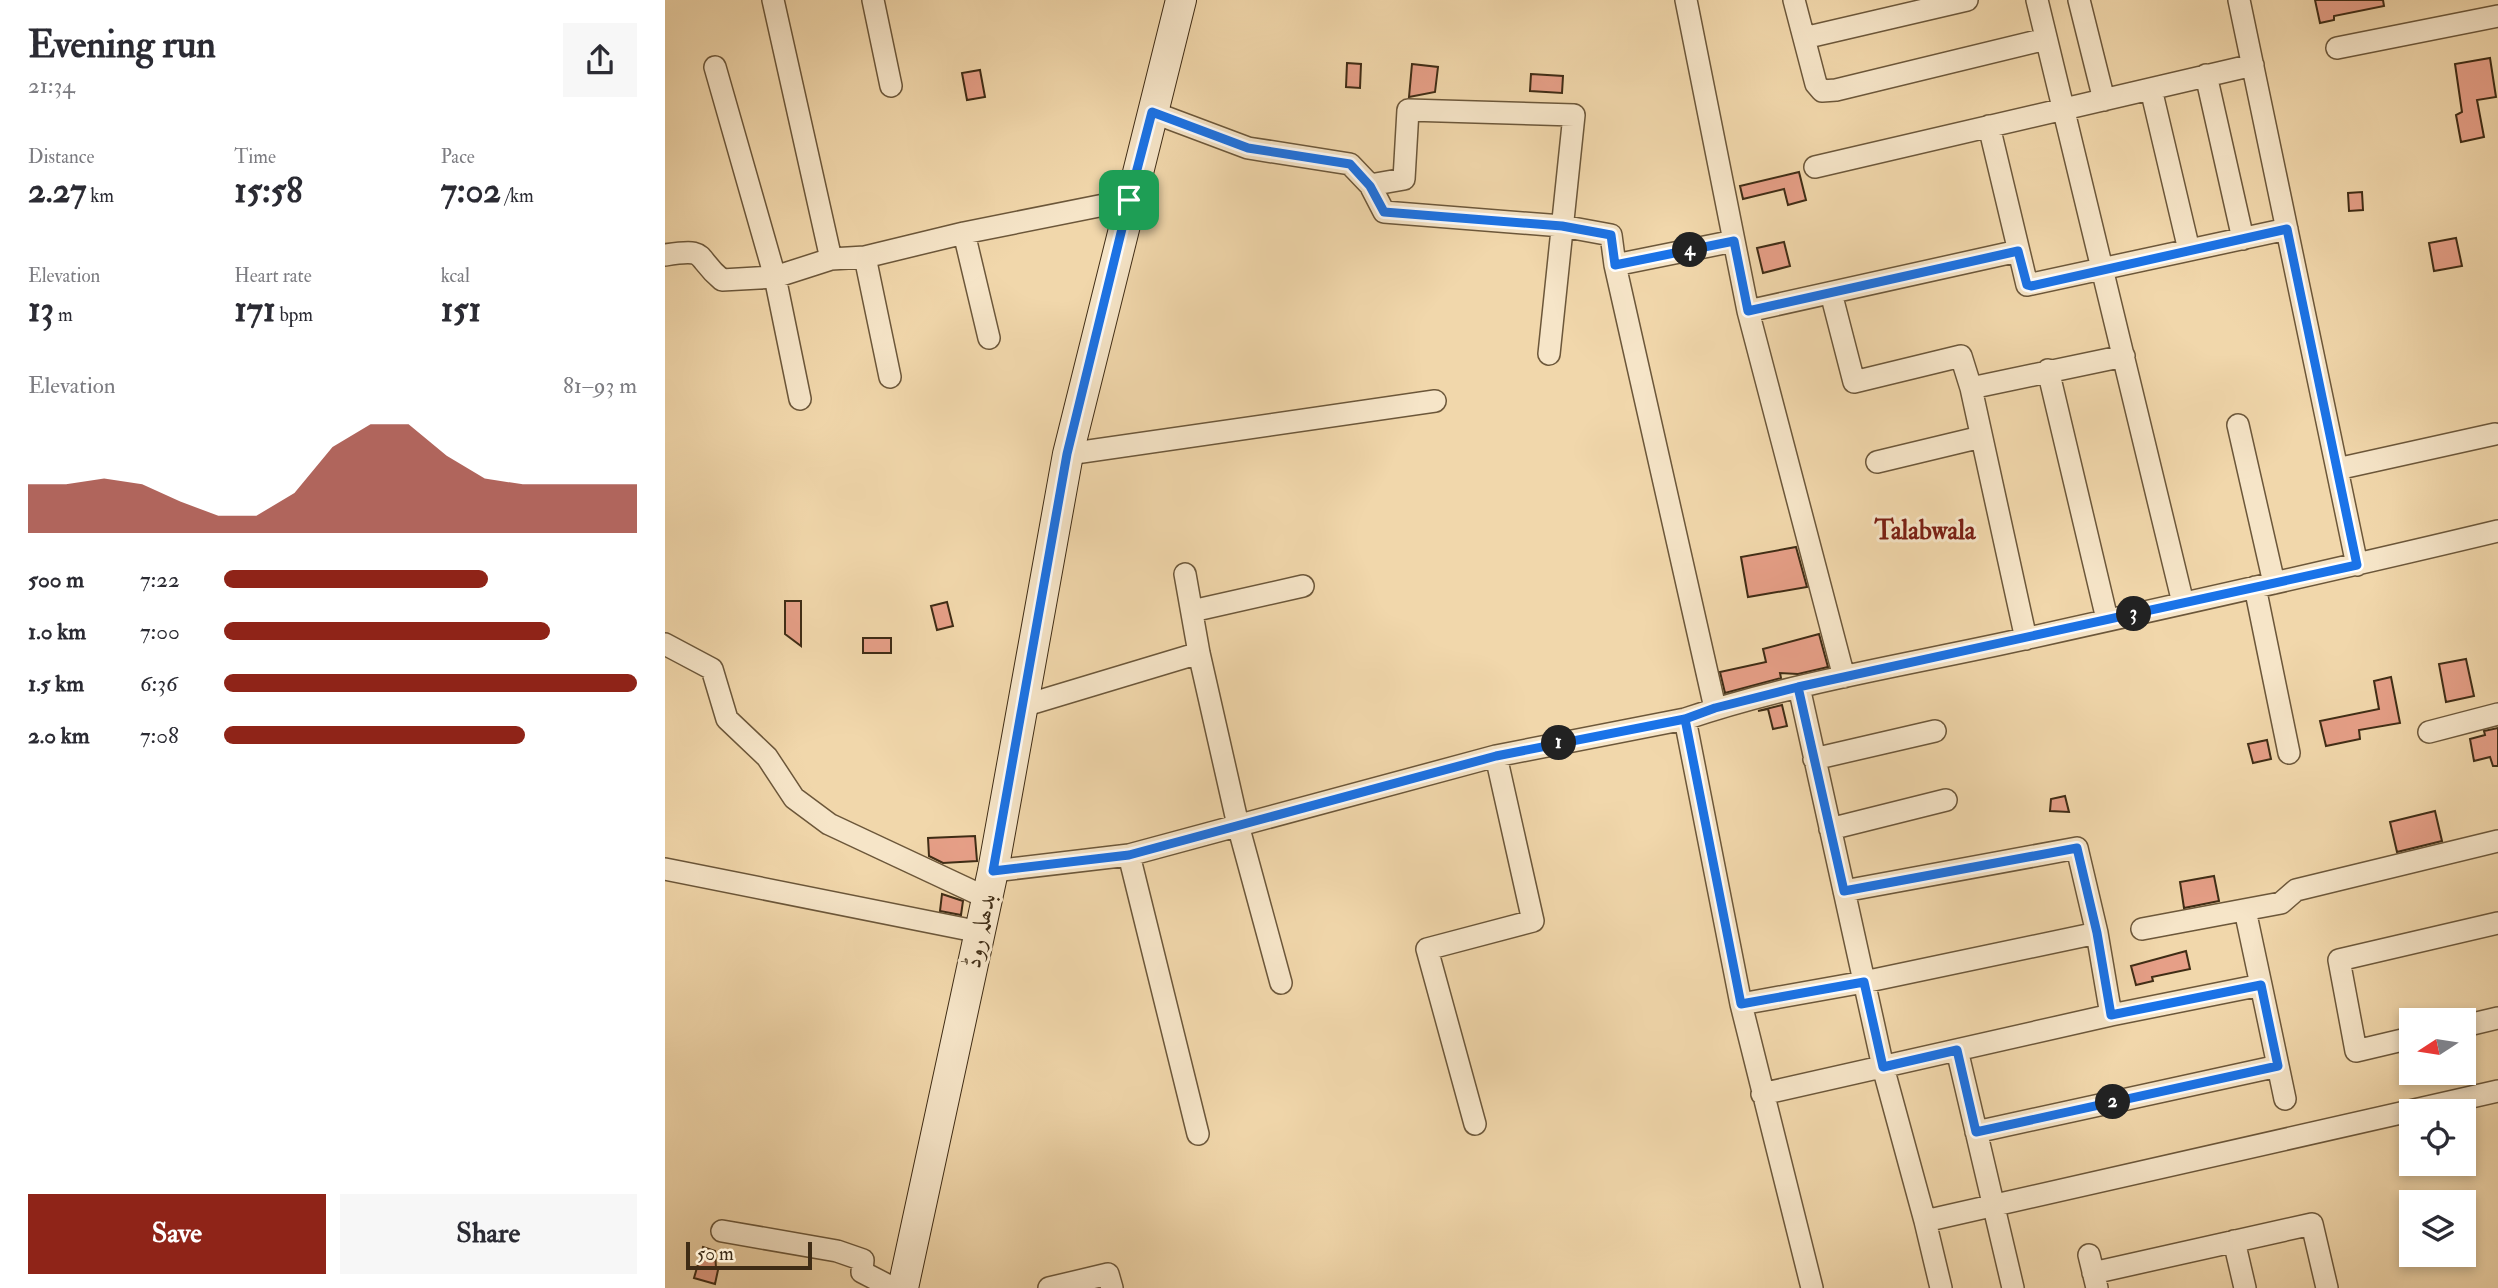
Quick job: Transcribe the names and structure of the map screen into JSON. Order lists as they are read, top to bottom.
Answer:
{
  "streets": {
    "main road": ["بدھلہ روڈ"]
  },
  "districts": ["Talabwala"],
  "scale_bar": "50 m",
  "north": "left",
  "page": {
    "heading": ["Evening run", "21:34"],
    "stats": [
      ["Distance", "2.27 km"],
      ["Time", "15:58"],
      ["Pace", "7:02 /km"],
      ["Elevation", "13 m"],
      ["Heart rate", "171 bpm"],
      ["kcal", "151"]
    ],
    "pins": [
      "4",
      "3",
      "1",
      "2"
    ],
    "chart": ["Elevation", "81–93 m"],
    "list": [
      {
        "name": "500 m",
        "note": "7:22"
      },
      {
        "name": "1.0 km",
        "note": "7:00"
      },
      {
        "name": "1.5 km",
        "note": "6:36"
      },
      {
        "name": "2.0 km",
        "note": "7:08"
      }
    ],
    "buttons": ["Save", "Share"],
    "scale": "50 m"
  }
}
